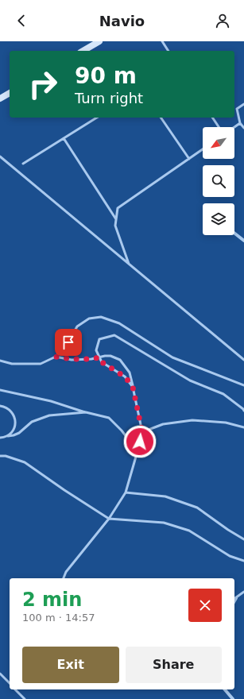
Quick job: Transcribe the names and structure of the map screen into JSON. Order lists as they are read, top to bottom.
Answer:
{
  "north": "bottom left",
  "page": {
    "header": "Navio",
    "turn": ["90 m", "Turn right"],
    "heading": ["2 min", "100 m · 14:57"],
    "buttons": ["Exit", "Share"]
  }
}
